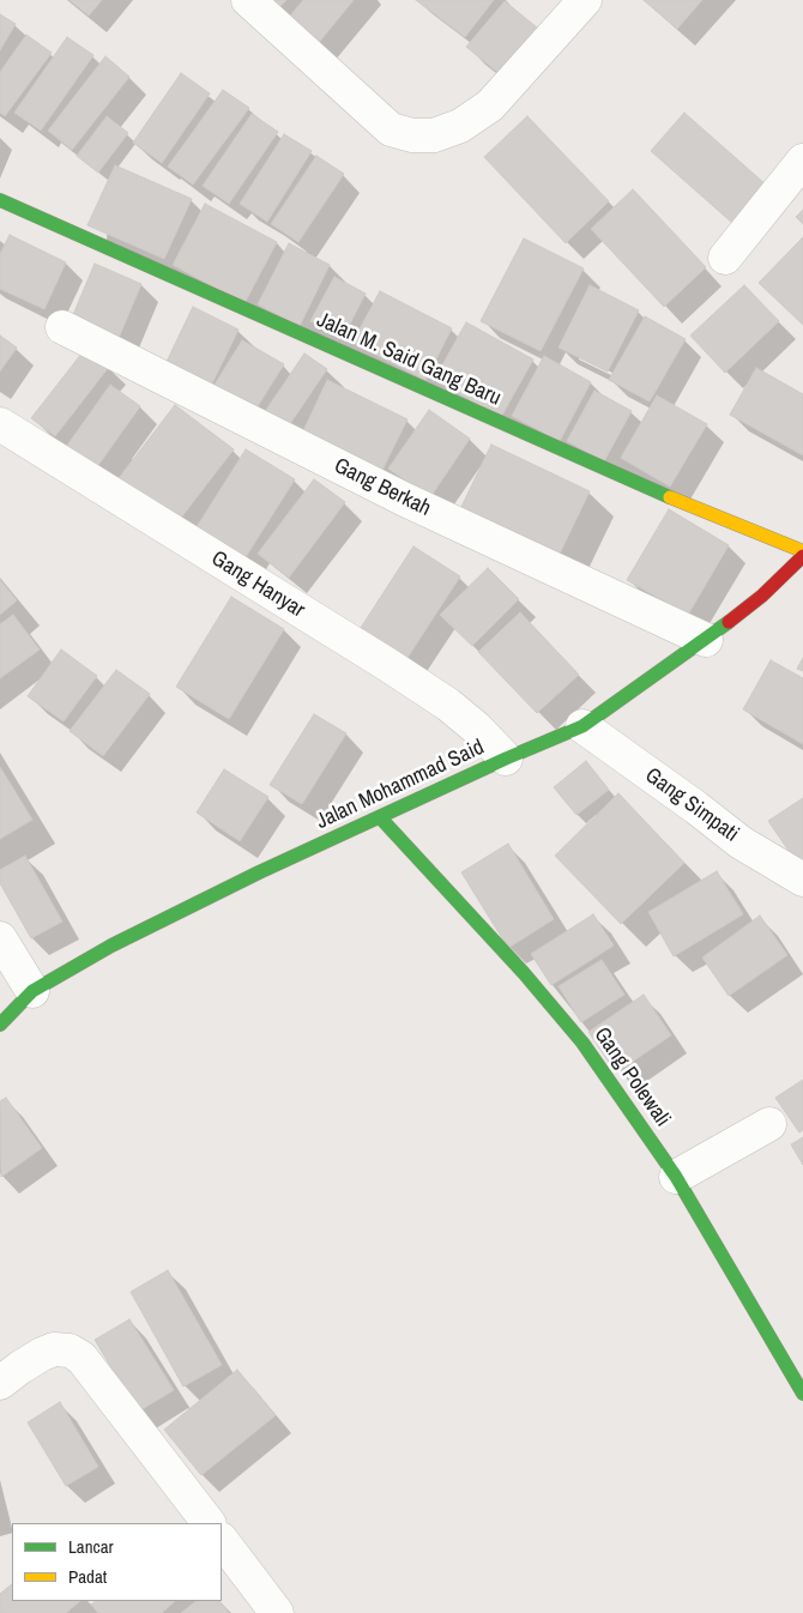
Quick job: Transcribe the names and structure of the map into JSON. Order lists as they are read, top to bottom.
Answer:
{
  "streets": {
    "street": [
      "Jalan M. Said Gang Baru",
      "Gang Berkah",
      "Gang Hanyar",
      "Jalan Mohammad Said",
      "Gang Simpati",
      "Gang Polewali"
    ]
  },
  "crossings": [
    ["Gang Berkah", "Jalan Mohammad Said"],
    ["Gang Hanyar", "Jalan Mohammad Said"],
    ["Jalan Mohammad Said", "Gang Simpati"],
    ["Jalan Mohammad Said", "Gang Polewali"]
  ],
  "legend": ["Lancar", "Padat"]
}
